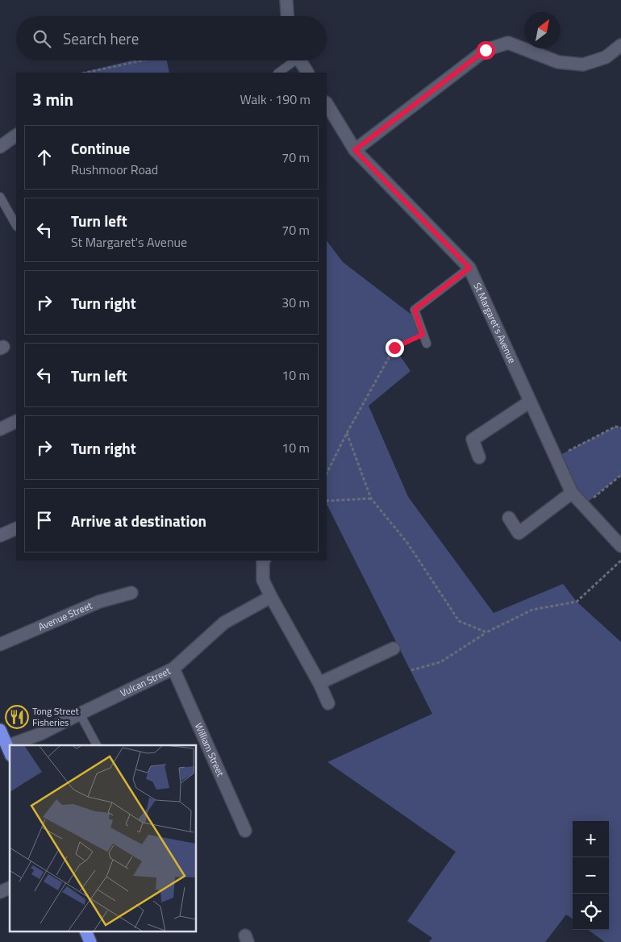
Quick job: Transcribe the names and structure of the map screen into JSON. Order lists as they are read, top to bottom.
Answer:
{
  "streets": {
    "street": [
      "St Margaret's Avenue",
      "Avenue Street",
      "Vulcan Street",
      "William Street"
    ]
  },
  "crossings": [
    ["Vulcan Street", "William Street"]
  ],
  "places": {
    "restaurant": ["Tong Street Fisheries"]
  },
  "north": "top right",
  "page": {
    "search": "Search here",
    "heading": ["3 min", "Walk · 190 m"],
    "list": [
      ["Continue", "Rushmoor Road", "70 m"],
      ["Turn left", "St Margaret's Avenue", "70 m"],
      ["Turn right", "30 m"],
      ["Turn left", "10 m"],
      ["Turn right", "10 m"],
      "Arrive at destination"
    ],
    "map_buttons": ["+", "−"]
  }
}
